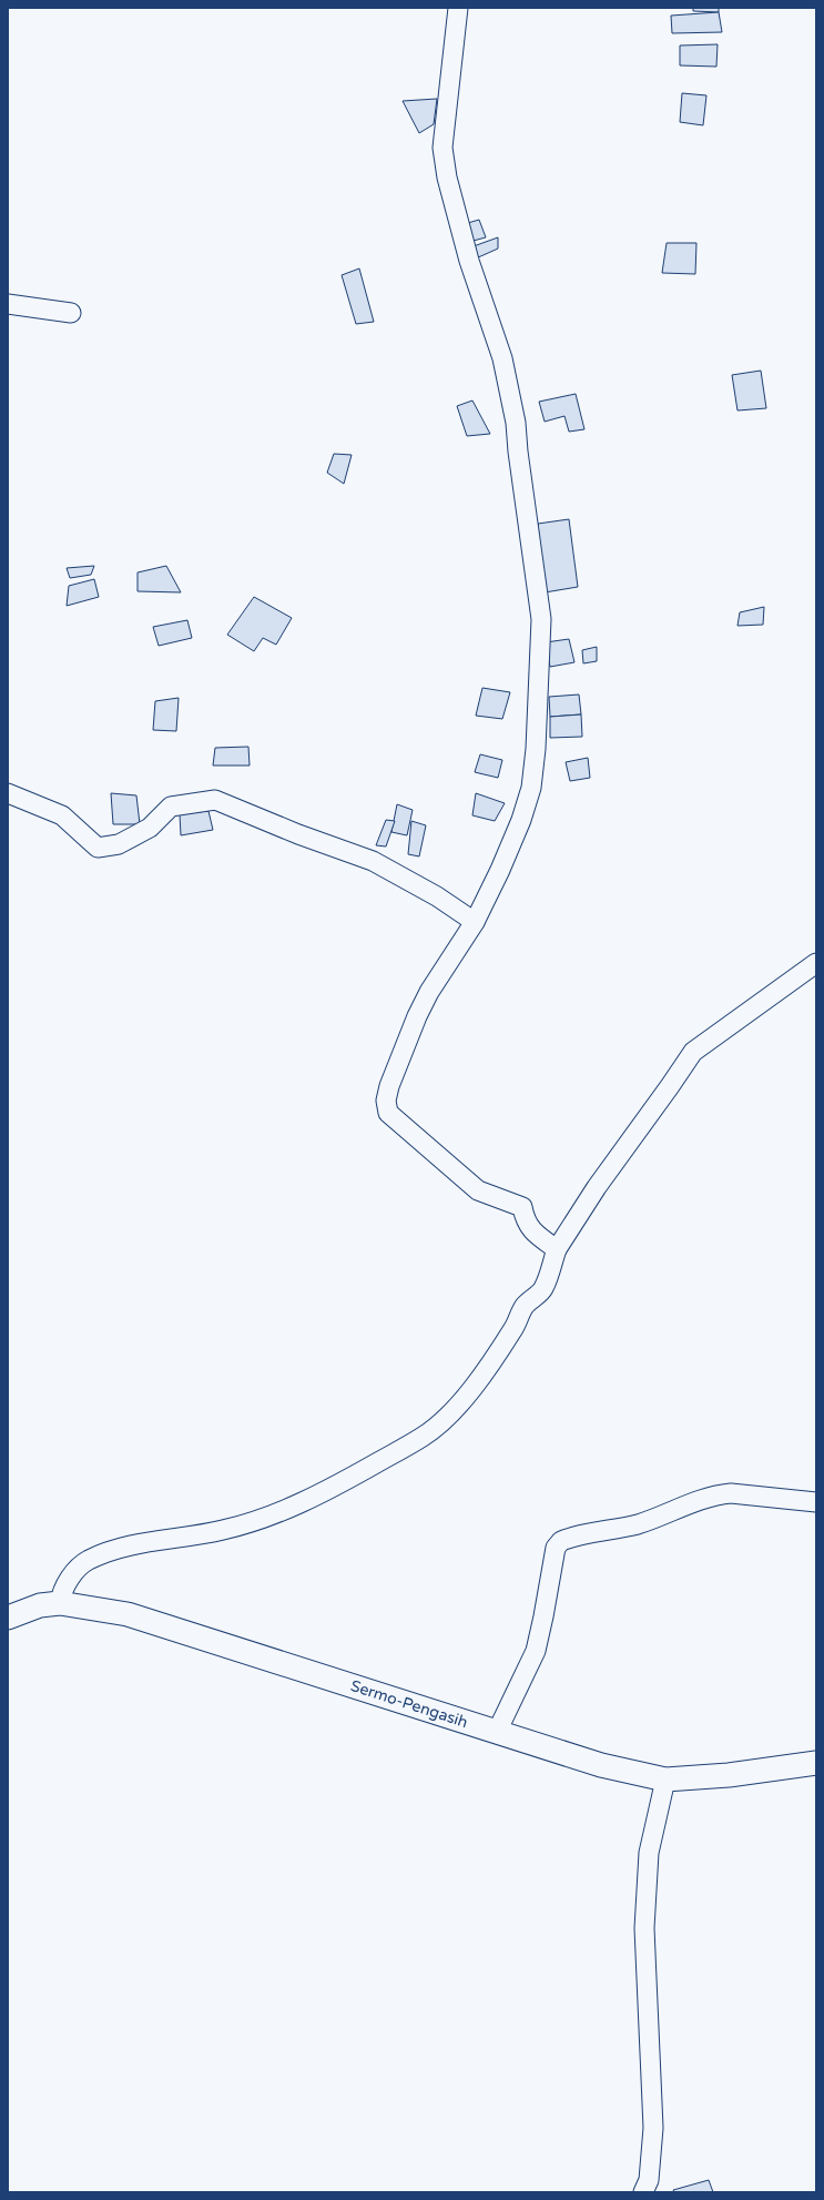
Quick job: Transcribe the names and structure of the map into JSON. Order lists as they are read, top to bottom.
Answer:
{
  "streets": {
    "main road": ["Sermo-Pengasih"]
  }
}
